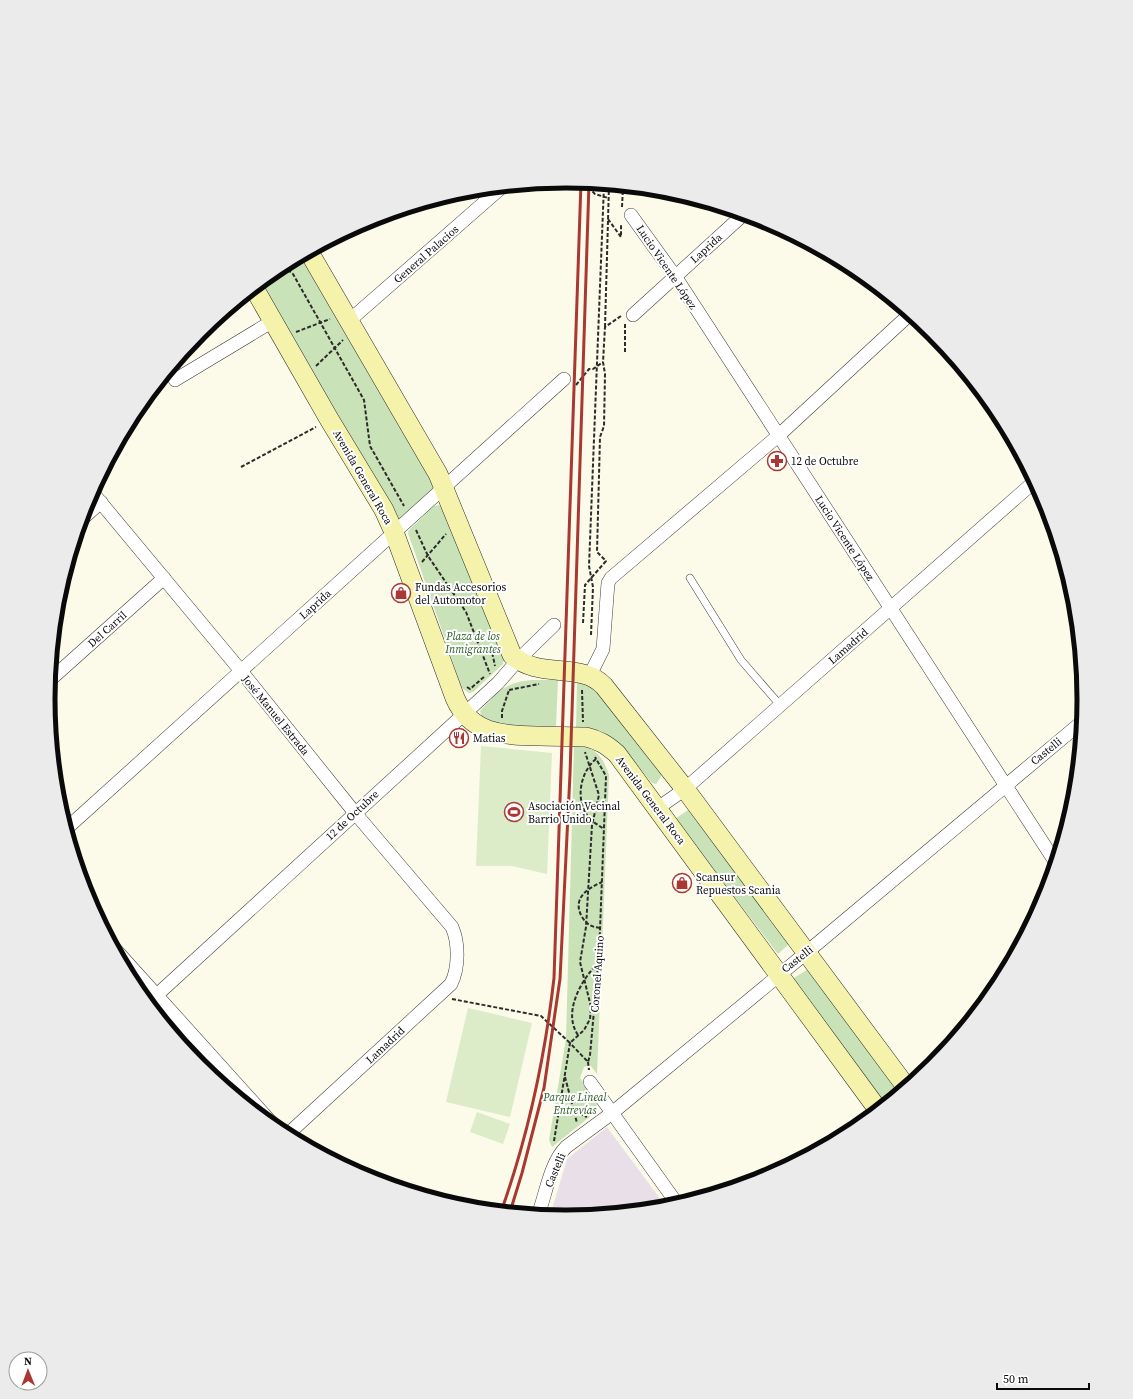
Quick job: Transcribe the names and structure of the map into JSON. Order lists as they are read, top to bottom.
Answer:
{
  "streets": {
    "main road": ["Avenida General Roca"],
    "street": [
      "Laprida",
      "General Palacios",
      "Lucio Vicente López",
      "Del Carril",
      "Lamadrid",
      "José Manuel Estrada",
      "Castelli",
      "12 de Octubre"
    ],
    "path": ["Coronel Aquino"]
  },
  "crossings": [
    ["Laprida", "Lucio Vicente López"],
    ["Laprida", "Avenida General Roca"],
    ["Laprida", "José Manuel Estrada"],
    ["Lucio Vicente López", "Lamadrid"],
    ["Lucio Vicente López", "Castelli"],
    ["Avenida General Roca", "Lamadrid"],
    ["Avenida General Roca", "Castelli"],
    ["Avenida General Roca", "12 de Octubre"],
    ["Del Carril", "José Manuel Estrada"],
    ["Lamadrid", "José Manuel Estrada"],
    ["José Manuel Estrada", "12 de Octubre"]
  ],
  "parks": ["Plaza de los Inmigrantes", "Parque Lineal Entrevías"],
  "places": {
    "pharmacy": ["12 de Octubre"],
    "shop": ["Fundas Accesorios del Automotor", "Scansur Repuestos Scania"],
    "restaurant": ["Matias"],
    "sports": ["Asociación Vecinal Barrio Unido"]
  },
  "scale_bar": "50 m",
  "north": "top"
}
